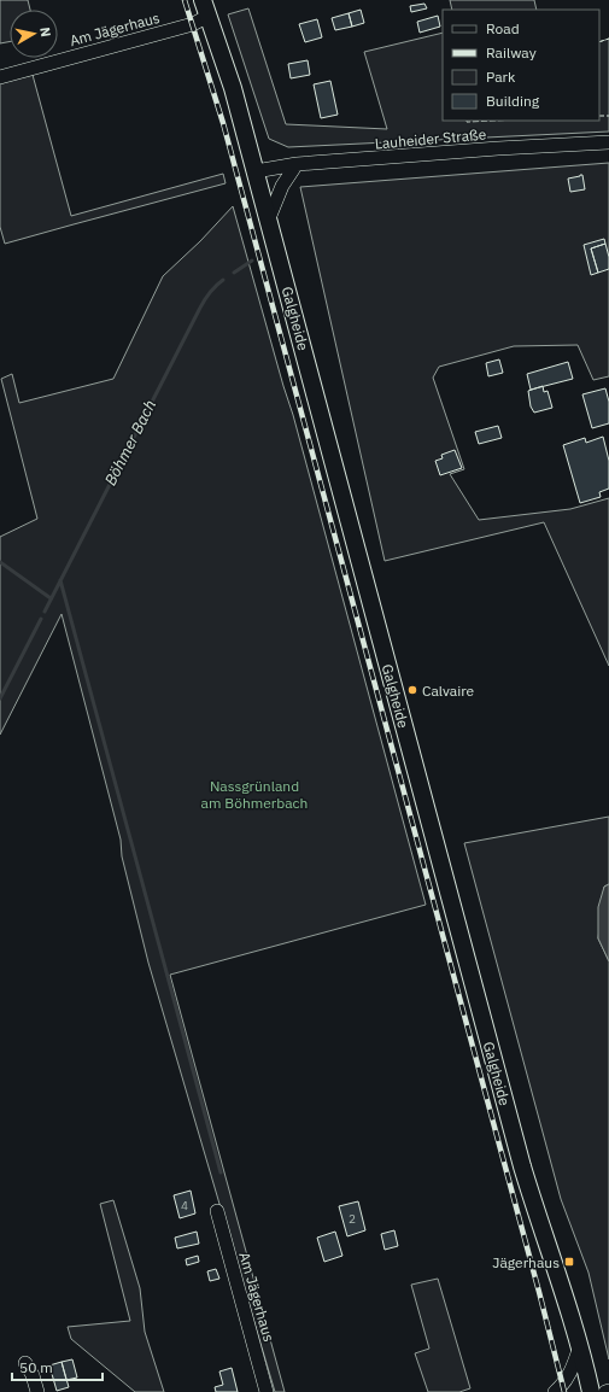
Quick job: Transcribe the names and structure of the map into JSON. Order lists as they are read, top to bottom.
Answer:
{
  "streets": {
    "main road": ["Galgheide"],
    "street": ["Am Jägerhaus", "Lauheider Straße"]
  },
  "crossings": [
    ["Am Jägerhaus", "Galgheide"],
    ["Lauheider Straße", "Galgheide"]
  ],
  "water": ["Böhmer Bach"],
  "parks": ["Nassgrünland am Böhmerbach"],
  "places": {
    "other": ["Calvaire"],
    "transit": ["Jägerhaus"]
  },
  "house_numbers": ["4", "2"],
  "legend": [
    "Road",
    "Railway",
    "Park",
    "Building"
  ],
  "scale_bar": "50 m",
  "north": "right"
}
